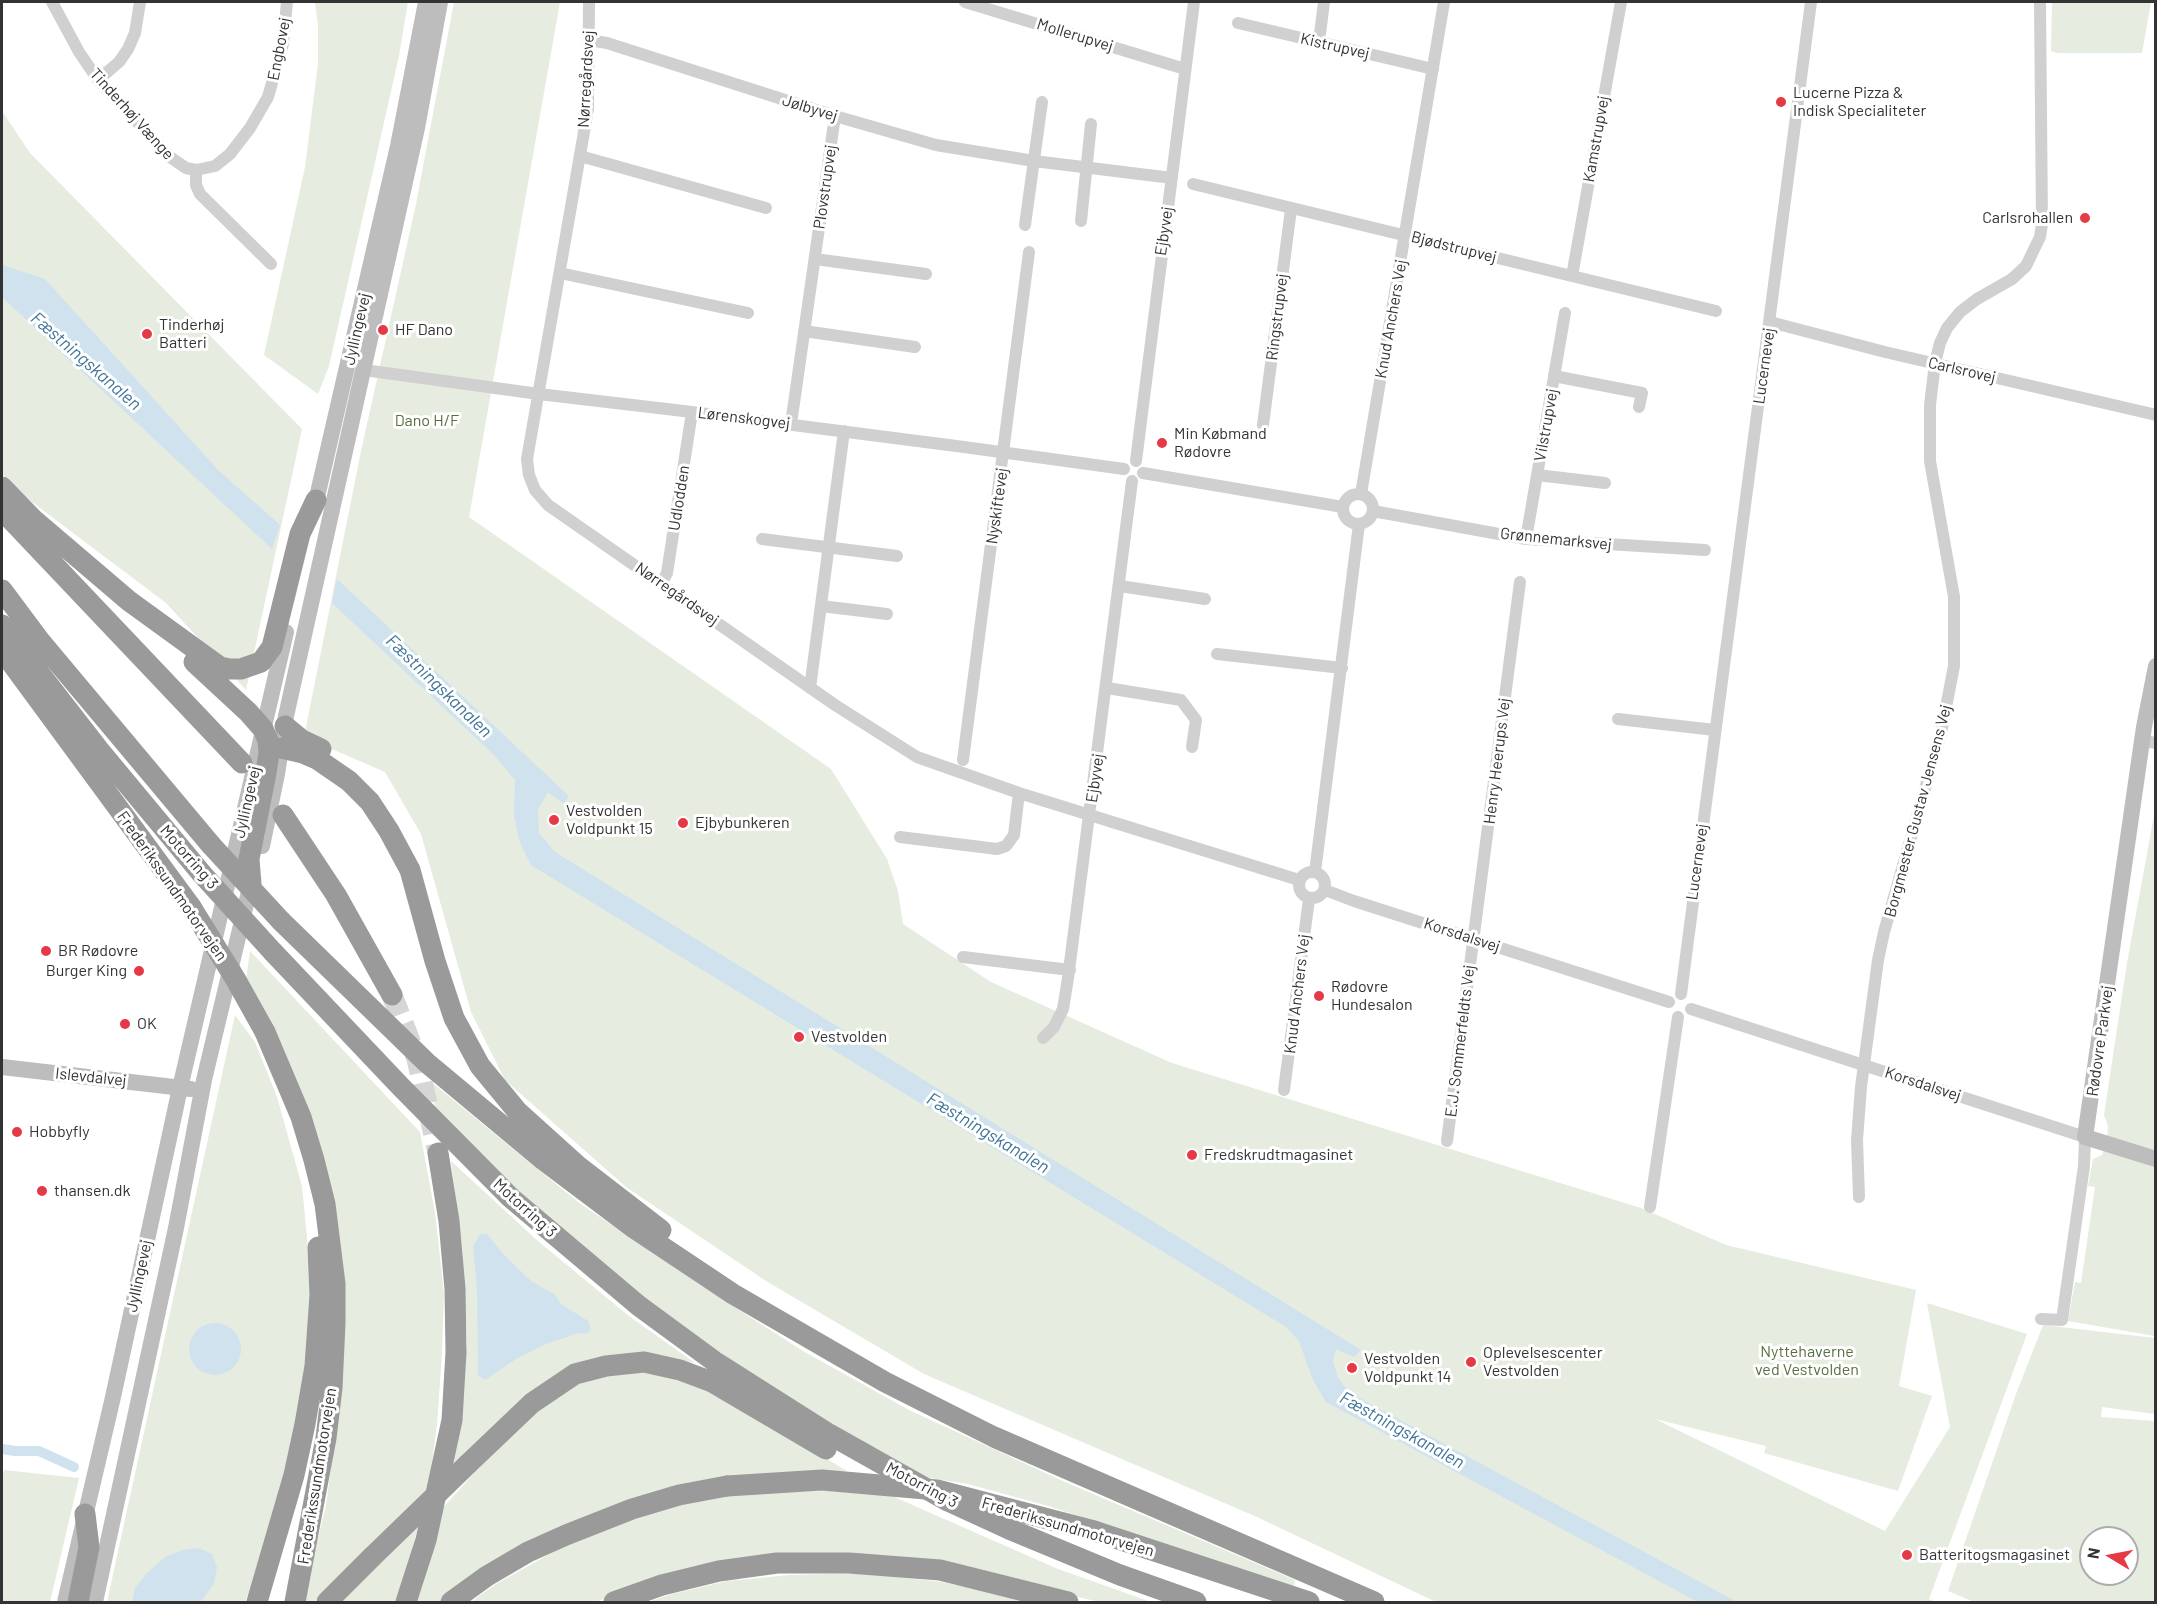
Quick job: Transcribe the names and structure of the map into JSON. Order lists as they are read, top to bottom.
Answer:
{
  "streets": {
    "highway": ["Motorring 3", "Frederikssundmotorvejen"],
    "street": [
      "Mollerupvej",
      "Kistrupvej",
      "Engbovej",
      "Nørregårdsvej",
      "Jølbyvej",
      "Tinderhøj Vænge",
      "Kamstrupvej",
      "Plovstrupvej",
      "Ejbyvej",
      "Bjødstrupvej",
      "Ringstrupvej",
      "Knud Anchers Vej",
      "Jyllingevej",
      "Lucernevej",
      "Carlsrovej",
      "Lørenskogvej",
      "Vilstrupvej",
      "Udlodden",
      "Nyskiftevej",
      "Grønnemarksvej",
      "Henry Heerups Vej",
      "Borgmester Gustav Jensens Vej",
      "Korsdalsvej",
      "E.J. Sommerfeldts Vej",
      "Rødovre Parkvej",
      "Islevdalvej"
    ]
  },
  "crossings": [
    ["Mollerupvej", "Ejbyvej"],
    ["Kistrupvej", "Knud Anchers Vej"],
    ["Engbovej", "Tinderhøj Vænge"],
    ["Nørregårdsvej", "Jølbyvej"],
    ["Nørregårdsvej", "Ejbyvej"],
    ["Nørregårdsvej", "Lørenskogvej"],
    ["Nørregårdsvej", "Udlodden"],
    ["Jølbyvej", "Plovstrupvej"],
    ["Jølbyvej", "Ejbyvej"],
    ["Kamstrupvej", "Bjødstrupvej"],
    ["Plovstrupvej", "Lørenskogvej"],
    ["Ejbyvej", "Lørenskogvej"],
    ["Bjødstrupvej", "Ringstrupvej"],
    ["Bjødstrupvej", "Knud Anchers Vej"],
    ["Knud Anchers Vej", "Grønnemarksvej"],
    ["Knud Anchers Vej", "Korsdalsvej"],
    ["Jyllingevej", "Lørenskogvej"],
    ["Jyllingevej", "Islevdalvej"],
    ["Lucernevej", "Carlsrovej"],
    ["Lucernevej", "Korsdalsvej"],
    ["Carlsrovej", "Borgmester Gustav Jensens Vej"],
    ["Lørenskogvej", "Udlodden"],
    ["Lørenskogvej", "Nyskiftevej"],
    ["Vilstrupvej", "Grønnemarksvej"],
    ["Henry Heerups Vej", "Korsdalsvej"],
    ["Henry Heerups Vej", "E.J. Sommerfeldts Vej"],
    ["Borgmester Gustav Jensens Vej", "Korsdalsvej"],
    ["Korsdalsvej", "E.J. Sommerfeldts Vej"],
    ["Korsdalsvej", "Rødovre Parkvej"]
  ],
  "water": ["Fæstningskanalen"],
  "parks": ["Dano H/F", "Nyttehaverne ved Vestvolden"],
  "places": [
    "Lucerne Pizza & Indisk Specialiteter",
    "Carlsrohallen",
    "HF Dano",
    "Tinderhøj Batteri",
    "Min Købmand Rødovre",
    "Vestvolden Voldpunkt 15",
    "Ejbybunkeren",
    "BR Rødovre",
    "Burger King",
    "Rødovre Hundesalon",
    "OK",
    "Vestvolden",
    "Hobbyfly",
    "Fredskrudtmagasinet",
    "thansen.dk",
    "Oplevelsescenter Vestvolden",
    "Vestvolden Voldpunkt 14",
    "Batteritogsmagasinet"
  ],
  "north": "left"
}
